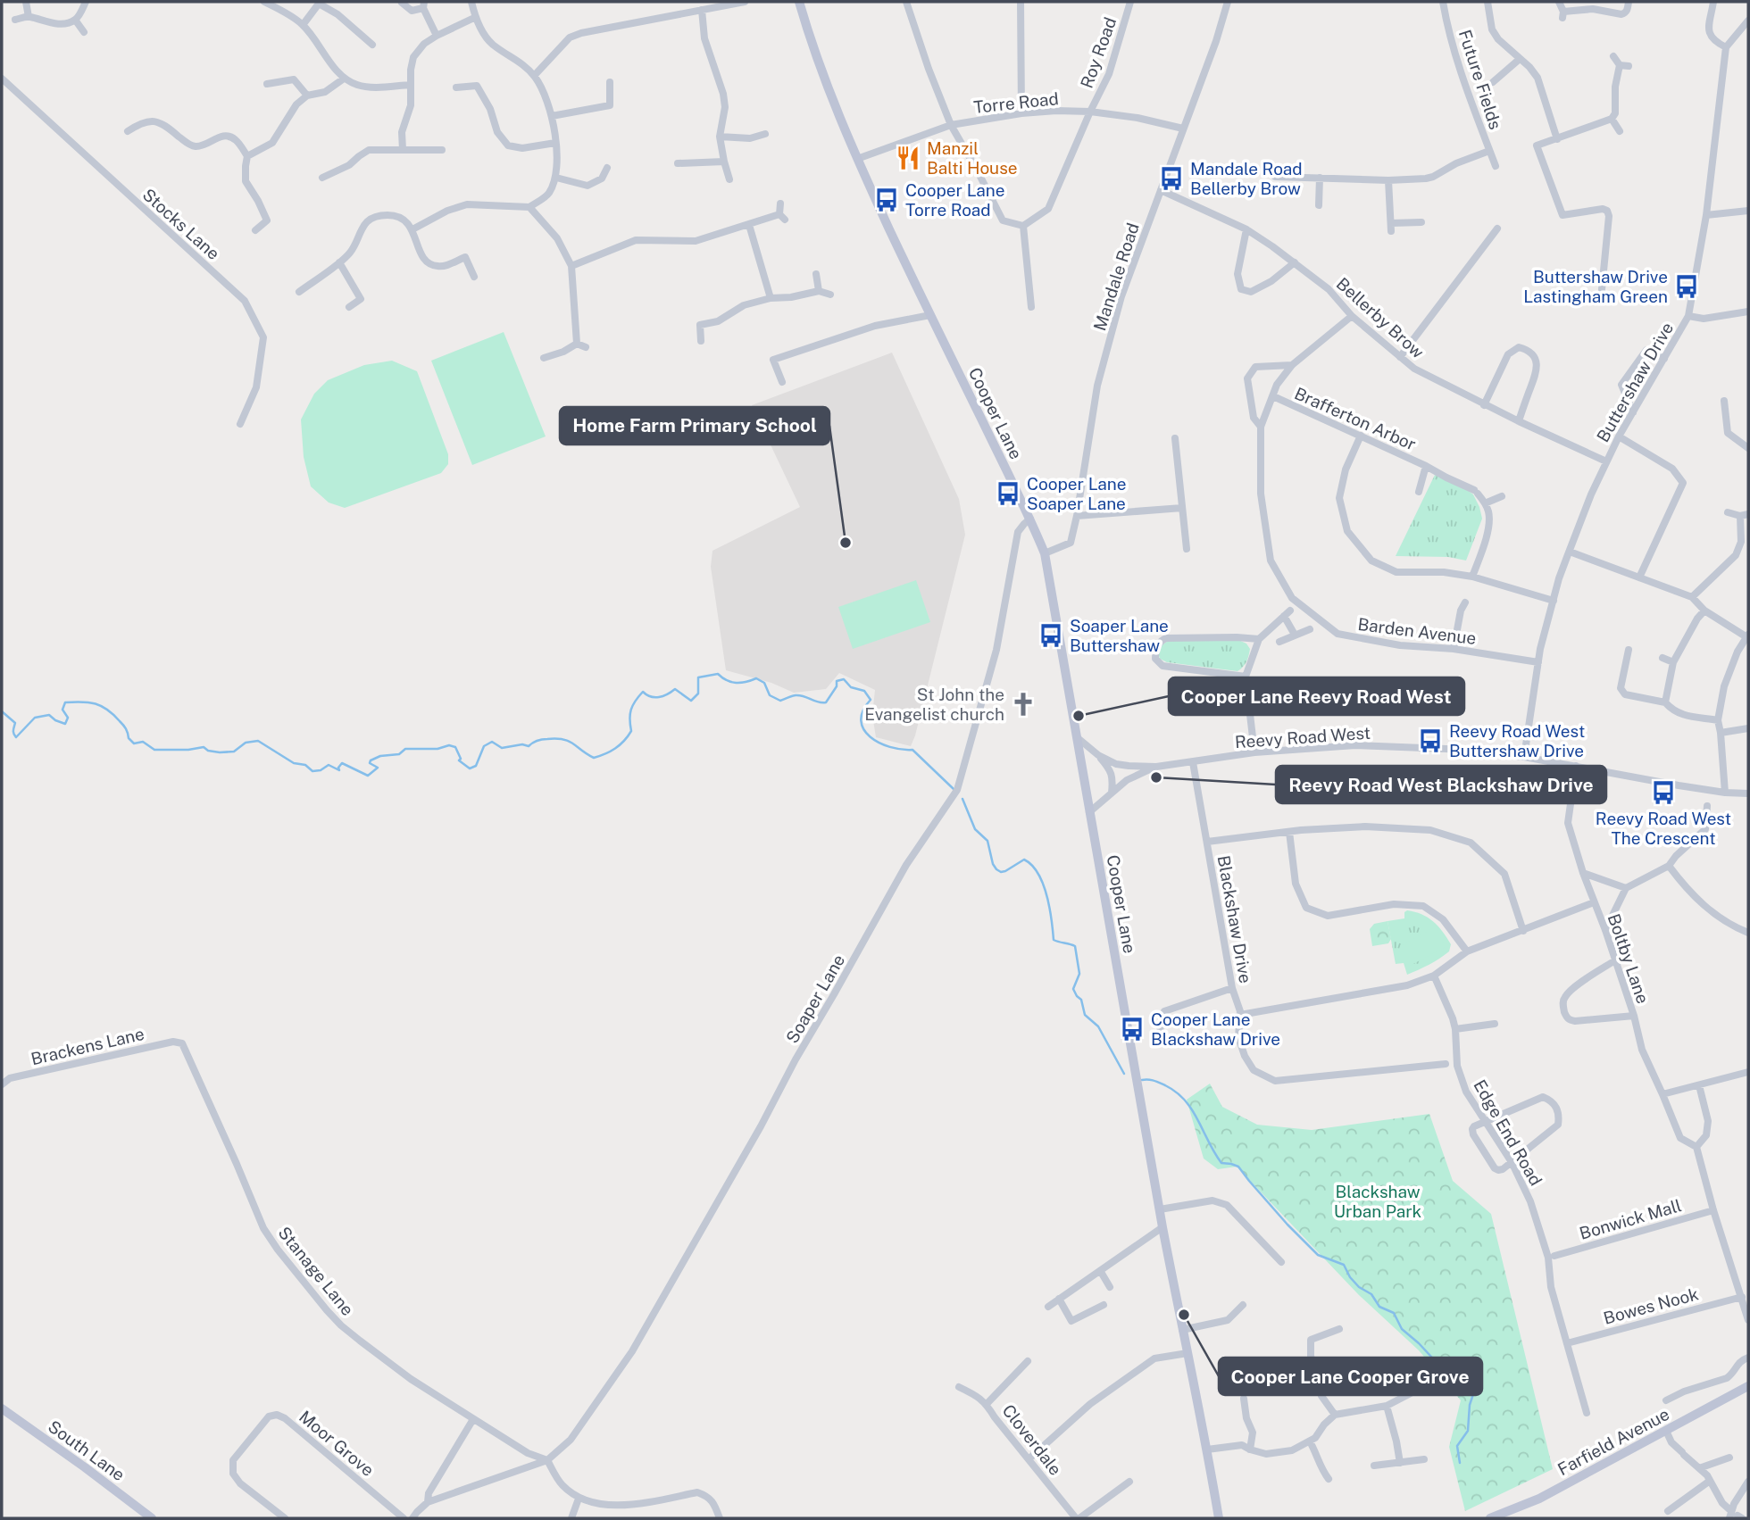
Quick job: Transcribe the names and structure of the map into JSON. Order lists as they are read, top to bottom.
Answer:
{
  "streets": {
    "main road": ["Cooper Lane", "Farfield Avenue", "South Lane"],
    "street": [
      "Roy Road",
      "Future Fields",
      "Torre Road",
      "Stocks Lane",
      "Mandale Road",
      "Bellerby Brow",
      "Buttershaw Drive",
      "Brafferton Arbor",
      "Barden Avenue",
      "Reevy Road West",
      "Blackshaw Drive",
      "Boltby Lane",
      "Soaper Lane",
      "Brackens Lane",
      "Edge End Road",
      "Bonwick Mall",
      "Stanage Lane",
      "Bowes Nook",
      "Cloverdale",
      "Moor Grove"
    ]
  },
  "crossings": [
    ["Roy Road", "Torre Road"],
    ["Torre Road", "Mandale Road"],
    ["Torre Road", "Cooper Lane"],
    ["Mandale Road", "Bellerby Brow"],
    ["Mandale Road", "Cooper Lane"],
    ["Bellerby Brow", "Buttershaw Drive"],
    ["Bellerby Brow", "Barden Avenue"],
    ["Buttershaw Drive", "Barden Avenue"],
    ["Buttershaw Drive", "Reevy Road West"],
    ["Cooper Lane", "Soaper Lane"],
    ["Brafferton Arbor", "Barden Avenue"],
    ["Reevy Road West", "Blackshaw Drive"],
    ["Reevy Road West", "Boltby Lane"],
    ["Soaper Lane", "Stanage Lane"],
    ["Brackens Lane", "Stanage Lane"],
    ["Edge End Road", "Bowes Nook"]
  ],
  "parks": ["Blackshaw Urban Park"],
  "places": {
    "restaurant": ["Manzil Balti House"],
    "bus stop": [
      "Mandale Road Bellerby Brow",
      "Cooper Lane Torre Road",
      "Buttershaw Drive Lastingham Green",
      "Cooper Lane Soaper Lane",
      "Soaper Lane Buttershaw",
      "Reevy Road West Buttershaw Drive",
      "Reevy Road West The Crescent",
      "Cooper Lane Blackshaw Drive"
    ],
    "other": [
      "Home Farm Primary School",
      "Cooper Lane Reevy Road West",
      "Reevy Road West Blackshaw Drive",
      "Cooper Lane Cooper Grove"
    ],
    "church": ["St John the Evangelist church"]
  }
}
